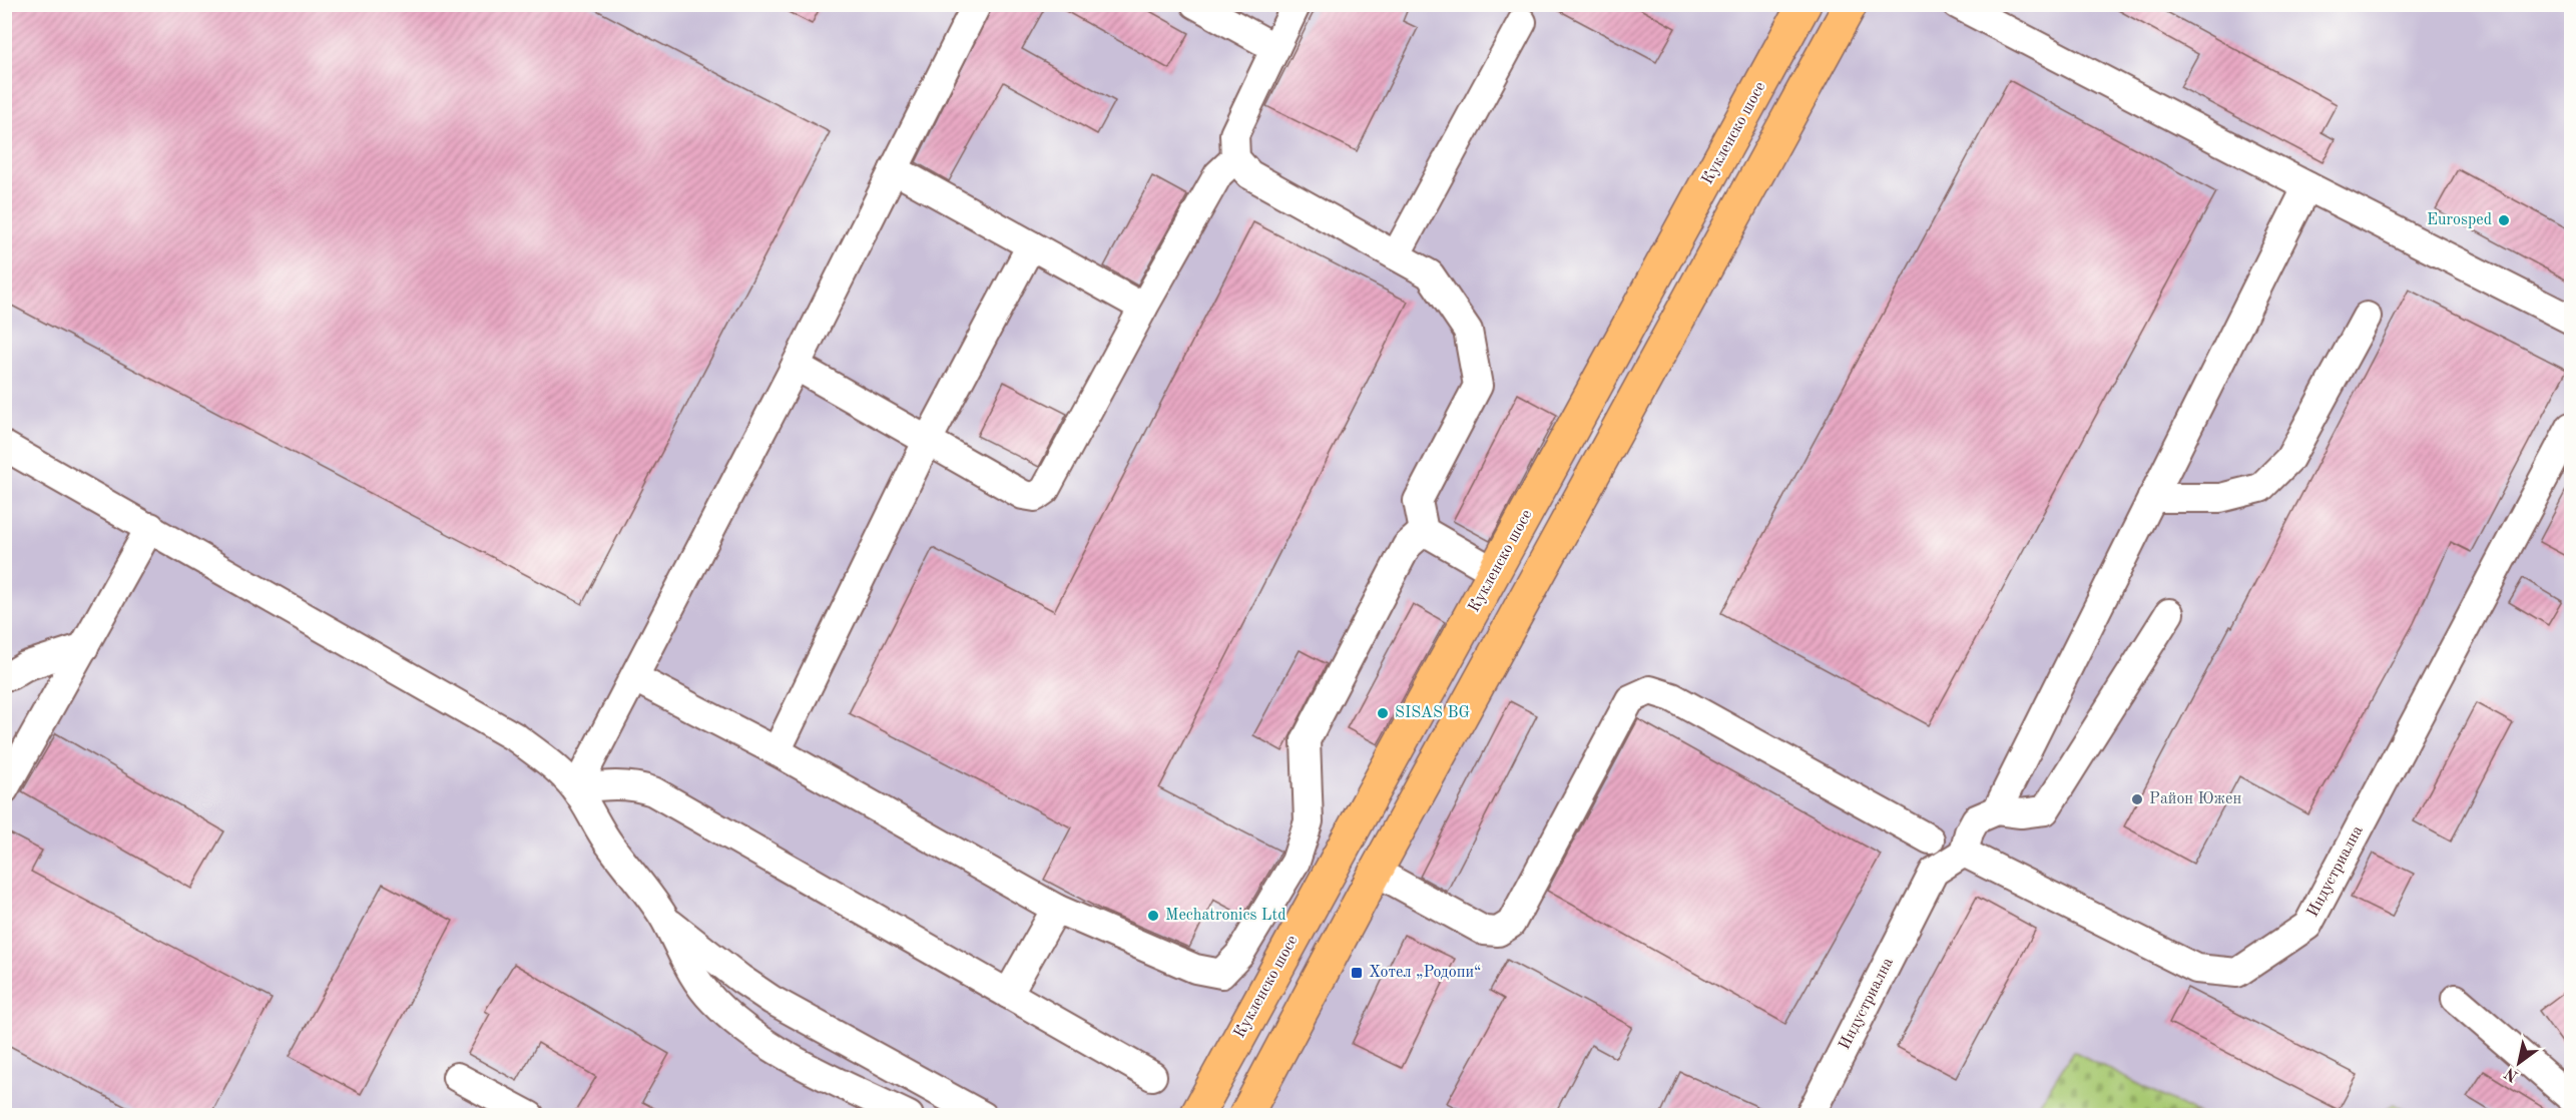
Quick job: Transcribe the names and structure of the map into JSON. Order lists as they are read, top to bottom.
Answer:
{
  "streets": {
    "main road": ["Кукленско шосе"],
    "street": ["Индустриална"]
  },
  "places": {
    "other": [
      "Eurosped",
      "SISAS BG",
      "Район Южен",
      "Mechatronics Ltd"
    ],
    "transit": ["Хотел „Родопи“"]
  },
  "north": "bottom left"
}
